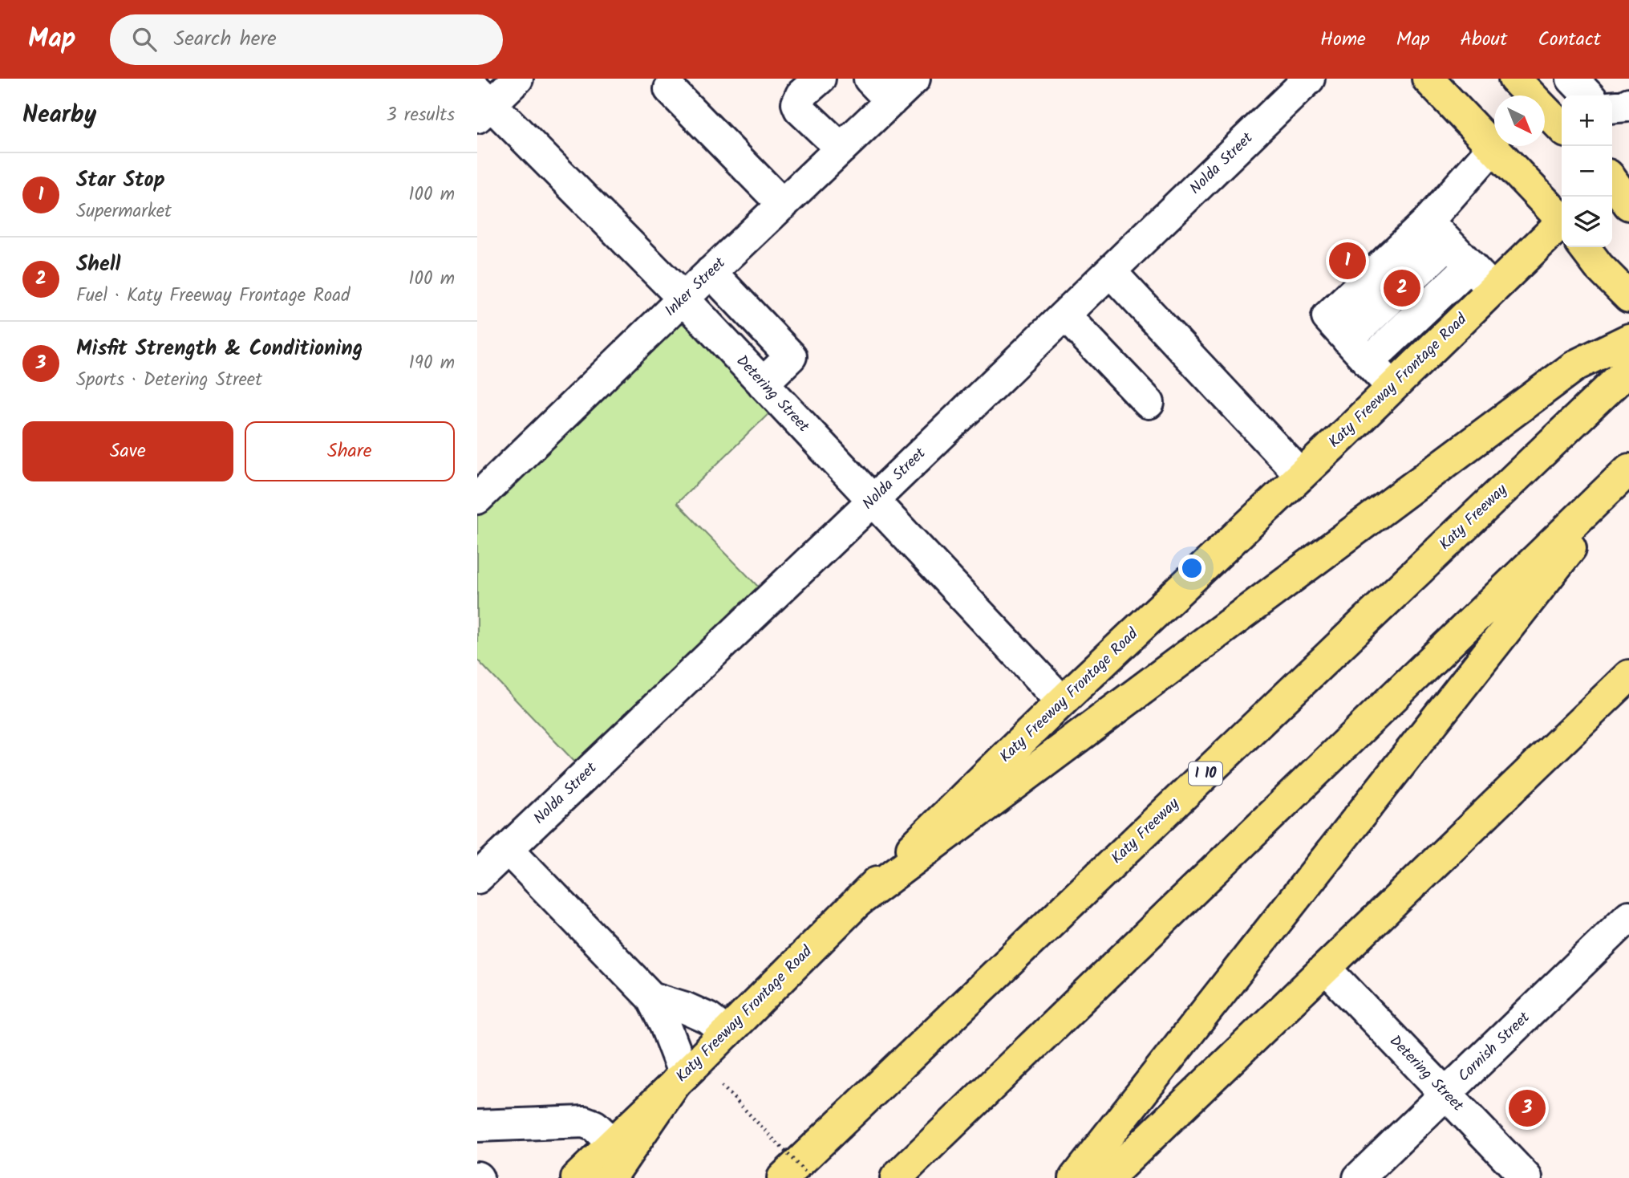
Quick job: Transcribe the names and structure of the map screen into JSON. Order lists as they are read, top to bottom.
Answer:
{
  "streets": {
    "main road": ["Katy Freeway Frontage Road", "Katy Freeway", "I 10"],
    "street": [
      "Nolda Street",
      "Inker Street",
      "Detering Street",
      "Cornish Street"
    ]
  },
  "crossings": [
    ["Nolda Street", "Detering Street"],
    ["Inker Street", "Detering Street"],
    ["Katy Freeway Frontage Road", "Detering Street"],
    ["Detering Street", "Cornish Street"]
  ],
  "north": "bottom right",
  "page": {
    "header": "Map",
    "search": "Search here",
    "nav": [
      "Home",
      "Map",
      "About",
      "Contact"
    ],
    "heading": ["Nearby", "3 results"],
    "map_buttons": ["+", "−"],
    "list": [
      {
        "mark": "1",
        "name": "Star Stop",
        "note": "Supermarket",
        "value": "100 m"
      },
      {
        "mark": "2",
        "name": "Shell",
        "note": "Fuel · Katy Freeway Frontage Road",
        "value": "100 m"
      },
      {
        "mark": "3",
        "name": "Misfit Strength & Conditioning",
        "note": "Sports · Detering Street",
        "value": "190 m"
      }
    ],
    "pins": ["1", "2", "3"],
    "buttons": ["Save", "Share"]
  }
}
